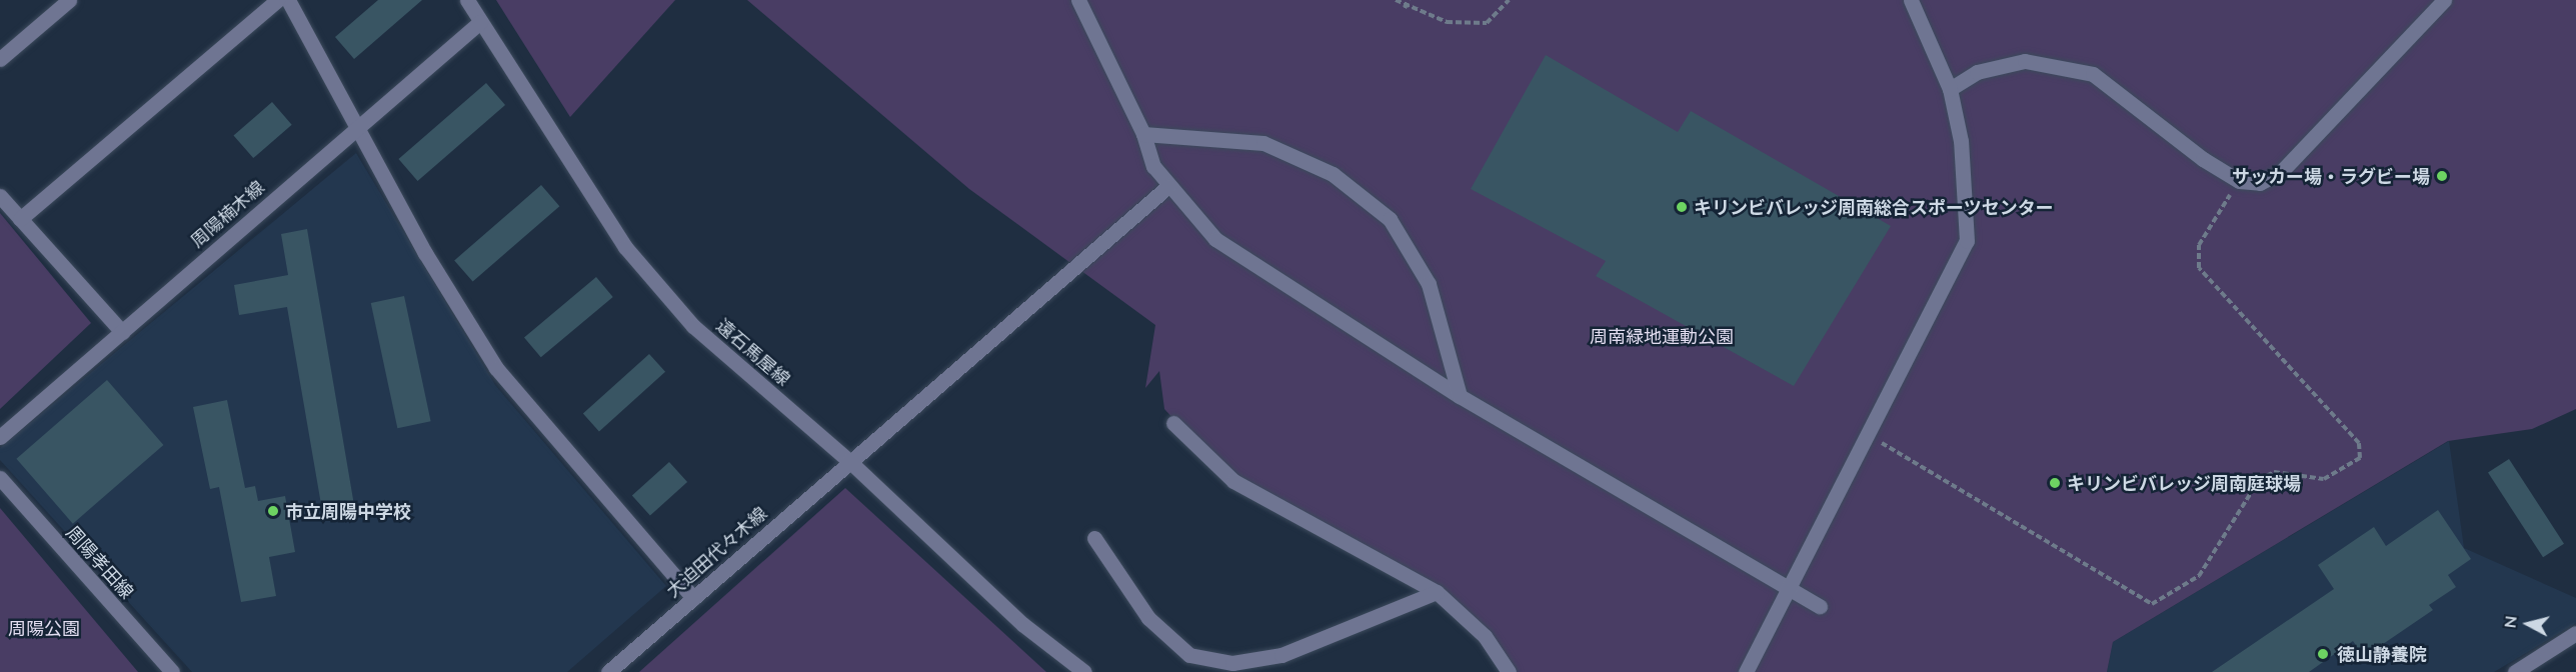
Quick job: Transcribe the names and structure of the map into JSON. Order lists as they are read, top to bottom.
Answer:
{
  "streets": {
    "street": [
      "周陽楠木線",
      "遠石馬屋線",
      "大迫田代々木線",
      "周陽孝田線"
    ]
  },
  "crossings": [
    ["周陽楠木線", "遠石馬屋線"],
    ["遠石馬屋線", "大迫田代々木線"]
  ],
  "parks": ["周南緑地運動公園", "周陽公園"],
  "places": [
    "サッカー場・ラグビー場",
    "キリンビバレッジ周南総合スポーツセンター",
    "キリンビバレッジ周南庭球場",
    "市立周陽中学校",
    "徳山静養院"
  ],
  "north": "left"
}
